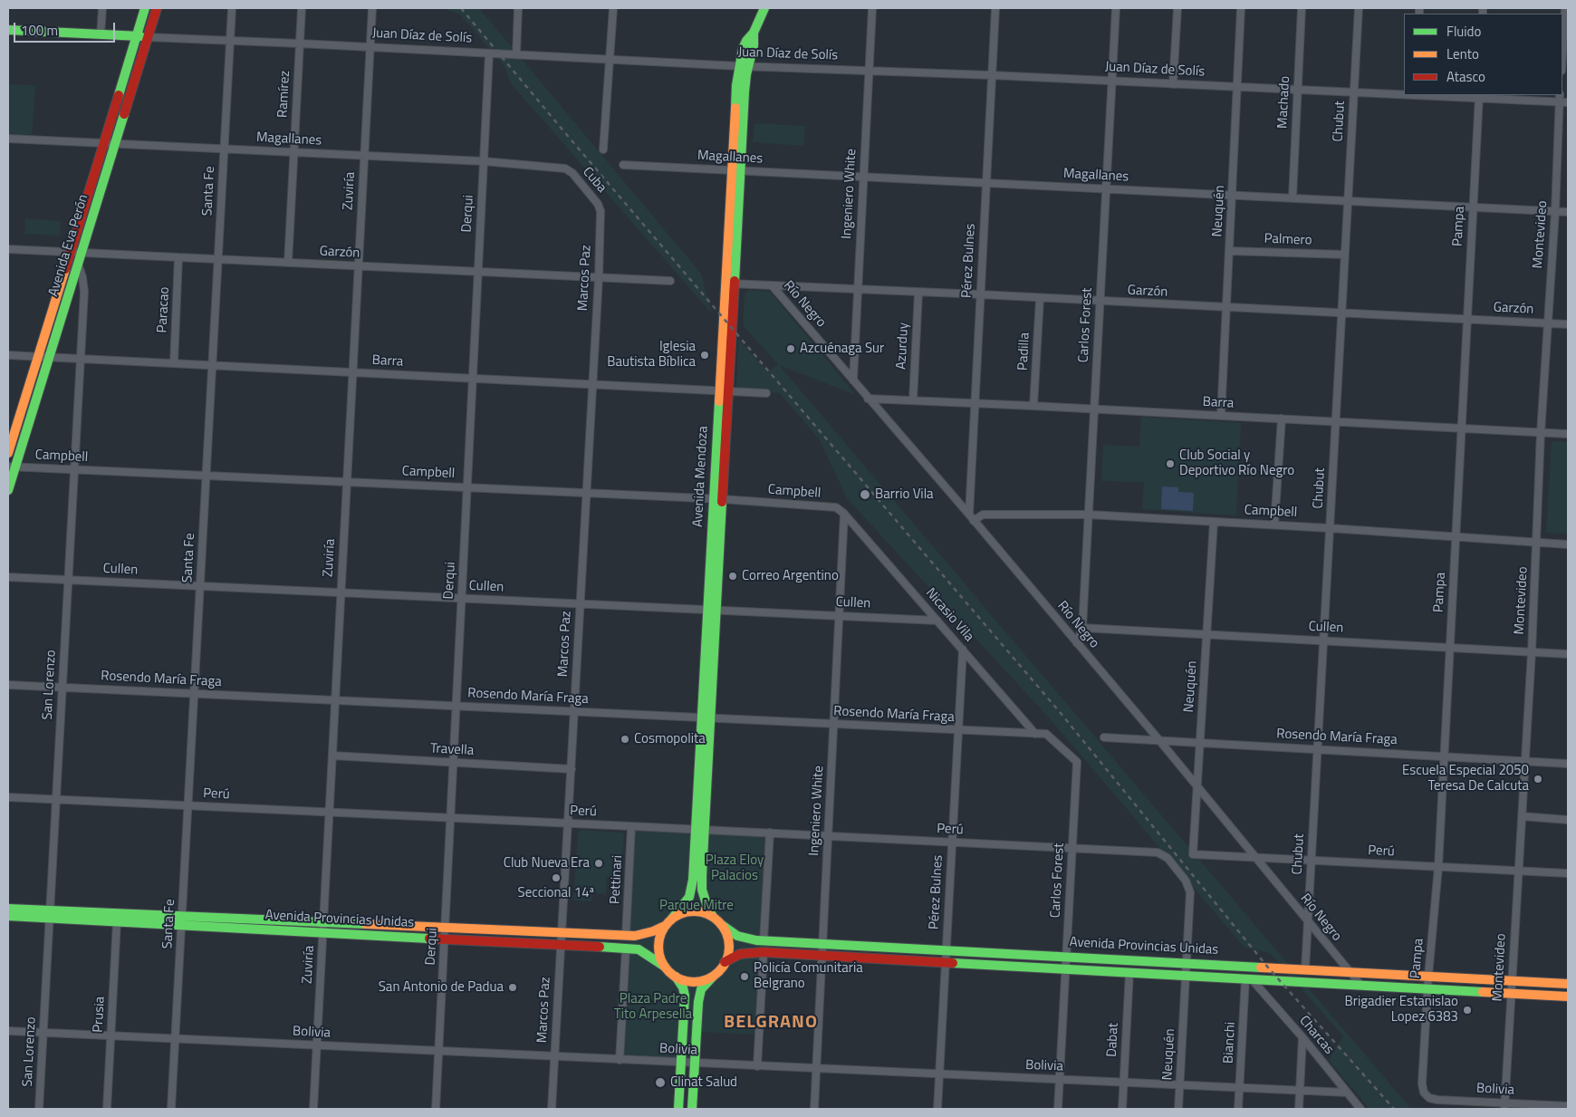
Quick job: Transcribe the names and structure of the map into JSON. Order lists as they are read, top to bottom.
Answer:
{
  "streets": {
    "main road": [
      "Juan Díaz de Solís",
      "Avenida Eva Perón",
      "Avenida Mendoza",
      "Avenida Provincias Unidas"
    ],
    "street": [
      "Ramírez",
      "Machado",
      "Chubut",
      "Magallanes",
      "Cuba",
      "Santa Fe",
      "Zuviría",
      "Ingeniero White",
      "Neuquén",
      "Derqui",
      "Pampa",
      "Montevideo",
      "Palmero",
      "Garzón",
      "Pérez Bulnes",
      "Marcos Paz",
      "Río Negro",
      "Paracao",
      "Carlos Forest",
      "Azurduy",
      "Padilla",
      "Barra",
      "Campbell",
      "Cullen",
      "Nicasio Vila",
      "Rosendo María Fraga",
      "San Lorenzo",
      "Travella",
      "Perú",
      "Pettinari",
      "Prusia",
      "Bolivia",
      "Charcas",
      "Dabat",
      "Bianchi"
    ]
  },
  "crossings": [
    ["Juan Díaz de Solís", "Ramírez"],
    ["Juan Díaz de Solís", "Machado"],
    ["Juan Díaz de Solís", "Chubut"],
    ["Juan Díaz de Solís", "Santa Fe"],
    ["Juan Díaz de Solís", "Zuviría"],
    ["Juan Díaz de Solís", "Ingeniero White"],
    ["Juan Díaz de Solís", "Neuquén"],
    ["Juan Díaz de Solís", "Derqui"],
    ["Juan Díaz de Solís", "Pampa"],
    ["Juan Díaz de Solís", "Montevideo"],
    ["Juan Díaz de Solís", "Avenida Eva Perón"],
    ["Juan Díaz de Solís", "Pérez Bulnes"],
    ["Juan Díaz de Solís", "Carlos Forest"],
    ["Juan Díaz de Solís", "Avenida Mendoza"],
    ["Ramírez", "Magallanes"],
    ["Ramírez", "Garzón"],
    ["Machado", "Magallanes"],
    ["Chubut", "Magallanes"],
    ["Chubut", "Palmero"],
    ["Chubut", "Garzón"],
    ["Chubut", "Río Negro"],
    ["Chubut", "Barra"],
    ["Chubut", "Campbell"],
    ["Chubut", "Cullen"],
    ["Chubut", "Rosendo María Fraga"],
    ["Chubut", "Perú"],
    ["Chubut", "Avenida Provincias Unidas"],
    ["Magallanes", "Cuba"],
    ["Magallanes", "Santa Fe"],
    ["Magallanes", "Zuviría"],
    ["Magallanes", "Ingeniero White"],
    ["Magallanes", "Neuquén"],
    ["Magallanes", "Derqui"],
    ["Magallanes", "Pampa"],
    ["Magallanes", "Montevideo"],
    ["Magallanes", "Avenida Eva Perón"],
    ["Magallanes", "Pérez Bulnes"],
    ["Magallanes", "Carlos Forest"],
    ["Magallanes", "Avenida Mendoza"],
    ["Cuba", "Marcos Paz"],
    ["Santa Fe", "Garzón"],
    ["Santa Fe", "Barra"],
    ["Santa Fe", "Campbell"],
    ["Santa Fe", "Cullen"],
    ["Santa Fe", "Rosendo María Fraga"],
    ["Santa Fe", "Perú"],
    ["Santa Fe", "Avenida Provincias Unidas"],
    ["Santa Fe", "Bolivia"],
    ["Zuviría", "Garzón"],
    ["Zuviría", "Barra"],
    ["Zuviría", "Campbell"],
    ["Zuviría", "Cullen"],
    ["Zuviría", "Rosendo María Fraga"],
    ["Zuviría", "Travella"],
    ["Zuviría", "Perú"],
    ["Zuviría", "Avenida Provincias Unidas"],
    ["Zuviría", "Bolivia"],
    ["Ingeniero White", "Garzón"],
    ["Ingeniero White", "Río Negro"],
    ["Ingeniero White", "Campbell"],
    ["Ingeniero White", "Cullen"],
    ["Ingeniero White", "Nicasio Vila"],
    ["Ingeniero White", "Rosendo María Fraga"],
    ["Ingeniero White", "Perú"],
    ["Ingeniero White", "Avenida Provincias Unidas"],
    ["Ingeniero White", "Bolivia"],
    ["Neuquén", "Palmero"],
    ["Neuquén", "Garzón"],
    ["Neuquén", "Río Negro"],
    ["Neuquén", "Barra"],
    ["Neuquén", "Campbell"],
    ["Neuquén", "Cullen"],
    ["Neuquén", "Rosendo María Fraga"],
    ["Neuquén", "Perú"],
    ["Neuquén", "Avenida Provincias Unidas"],
    ["Neuquén", "Bolivia"],
    ["Derqui", "Garzón"],
    ["Derqui", "Barra"],
    ["Derqui", "Campbell"],
    ["Derqui", "Cullen"],
    ["Derqui", "Rosendo María Fraga"],
    ["Derqui", "Travella"],
    ["Derqui", "Perú"],
    ["Derqui", "Avenida Provincias Unidas"],
    ["Derqui", "Bolivia"],
    ["Pampa", "Garzón"],
    ["Pampa", "Barra"],
    ["Pampa", "Campbell"],
    ["Pampa", "Cullen"],
    ["Pampa", "Rosendo María Fraga"],
    ["Pampa", "Perú"],
    ["Pampa", "Avenida Provincias Unidas"],
    ["Pampa", "Bolivia"],
    ["Montevideo", "Garzón"],
    ["Montevideo", "Barra"],
    ["Montevideo", "Campbell"],
    ["Montevideo", "Cullen"],
    ["Montevideo", "Rosendo María Fraga"],
    ["Montevideo", "Perú"],
    ["Montevideo", "Avenida Provincias Unidas"],
    ["Montevideo", "Bolivia"],
    ["Avenida Eva Perón", "Garzón"],
    ["Avenida Eva Perón", "Barra"],
    ["Avenida Eva Perón", "Campbell"],
    ["Avenida Eva Perón", "San Lorenzo"],
    ["Garzón", "Pérez Bulnes"],
    ["Garzón", "Marcos Paz"],
    ["Garzón", "Río Negro"],
    ["Garzón", "Paracao"],
    ["Garzón", "Carlos Forest"],
    ["Garzón", "Azurduy"],
    ["Garzón", "Padilla"],
    ["Garzón", "Avenida Mendoza"],
    ["Pérez Bulnes", "Río Negro"],
    ["Pérez Bulnes", "Barra"],
    ["Pérez Bulnes", "Campbell"],
    ["Pérez Bulnes", "Nicasio Vila"],
    ["Pérez Bulnes", "Rosendo María Fraga"],
    ["Pérez Bulnes", "Perú"],
    ["Pérez Bulnes", "Avenida Provincias Unidas"],
    ["Pérez Bulnes", "Bolivia"],
    ["Marcos Paz", "Barra"],
    ["Marcos Paz", "Campbell"],
    ["Marcos Paz", "Cullen"],
    ["Marcos Paz", "Rosendo María Fraga"],
    ["Marcos Paz", "Travella"],
    ["Marcos Paz", "Perú"],
    ["Marcos Paz", "Avenida Provincias Unidas"],
    ["Marcos Paz", "Bolivia"],
    ["Río Negro", "Carlos Forest"],
    ["Río Negro", "Barra"],
    ["Río Negro", "Campbell"],
    ["Río Negro", "Rosendo María Fraga"],
    ["Río Negro", "Perú"],
    ["Río Negro", "Avenida Provincias Unidas"],
    ["Paracao", "Barra"],
    ["Carlos Forest", "Barra"],
    ["Carlos Forest", "Campbell"],
    ["Carlos Forest", "Cullen"],
    ["Carlos Forest", "Rosendo María Fraga"],
    ["Carlos Forest", "Perú"],
    ["Carlos Forest", "Avenida Provincias Unidas"],
    ["Carlos Forest", "Bolivia"],
    ["Azurduy", "Barra"],
    ["Padilla", "Barra"],
    ["Barra", "Avenida Mendoza"],
    ["Barra", "San Lorenzo"],
    ["Campbell", "Avenida Mendoza"],
    ["Campbell", "Nicasio Vila"],
    ["Campbell", "San Lorenzo"],
    ["Avenida Mendoza", "Cullen"],
    ["Avenida Mendoza", "Rosendo María Fraga"],
    ["Avenida Mendoza", "Perú"],
    ["Avenida Mendoza", "Avenida Provincias Unidas"],
    ["Cullen", "Nicasio Vila"],
    ["Cullen", "San Lorenzo"],
    ["Nicasio Vila", "Rosendo María Fraga"],
    ["Rosendo María Fraga", "San Lorenzo"],
    ["San Lorenzo", "Perú"],
    ["San Lorenzo", "Avenida Provincias Unidas"],
    ["San Lorenzo", "Bolivia"],
    ["Perú", "Pettinari"],
    ["Pettinari", "Avenida Provincias Unidas"],
    ["Avenida Provincias Unidas", "Prusia"],
    ["Avenida Provincias Unidas", "Charcas"],
    ["Avenida Provincias Unidas", "Dabat"],
    ["Avenida Provincias Unidas", "Bianchi"],
    ["Prusia", "Bolivia"],
    ["Bolivia", "Charcas"],
    ["Bolivia", "Dabat"],
    ["Bolivia", "Bianchi"],
    ["Charcas", "Bianchi"]
  ],
  "districts": ["BELGRANO"],
  "parks": ["Plaza Eloy Palacios", "Parque Mitre", "Plaza Padre Tito Arpesella"],
  "places": [
    "Azcuénaga Sur",
    "Iglesia Bautista Bíblica",
    "Club Social y Deportivo Río Negro",
    "Barrio Vila",
    "Correo Argentino",
    "Cosmopolita",
    "Escuela Especial 2050 Teresa De Calcuta",
    "Club Nueva Era",
    "Seccional 14ª",
    "Policía Comunitaria Belgrano",
    "San Antonio de Padua",
    "Brigadier Estanislao Lopez 6383",
    "Clinat Salud"
  ],
  "legend": ["Fluido", "Lento", "Atasco"],
  "scale_bar": "100 m"
}
